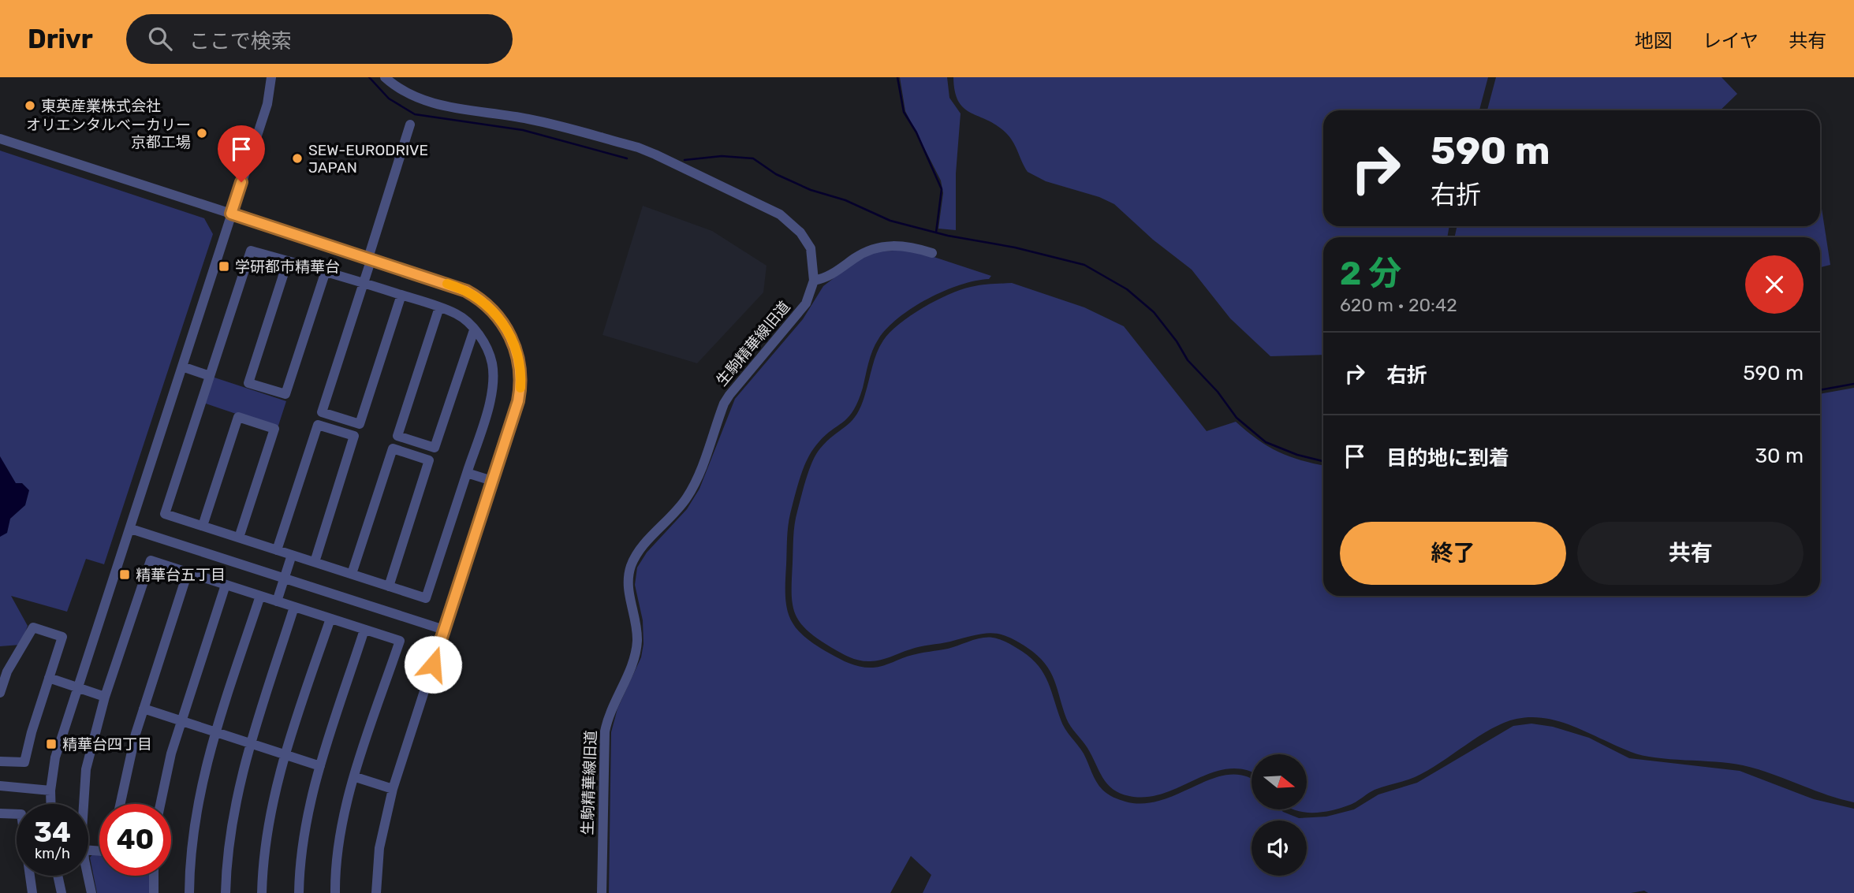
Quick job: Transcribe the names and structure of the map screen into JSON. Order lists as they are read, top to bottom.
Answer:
{
  "streets": {
    "street": ["生駒精華線旧道"]
  },
  "places": {
    "other": ["東英産業株式会社", "オリエンタルベーカリー 京都工場", "SEW-EURODRIVE JAPAN"],
    "transit": ["学研都市精華台", "精華台五丁目", "精華台四丁目"]
  },
  "north": "right",
  "page": {
    "header": "Drivr",
    "search": "ここで検索",
    "nav": ["地図", "レイヤ", "共有"],
    "turn": ["590 m", "右折"],
    "heading": ["2 分", "620 m · 20:42"],
    "list": [
      {
        "name": "右折",
        "value": "590 m"
      },
      {
        "name": "目的地に到着",
        "value": "30 m"
      }
    ],
    "buttons": ["終了", "共有"],
    "speed": "34 km/h",
    "limit": "40"
  }
}
